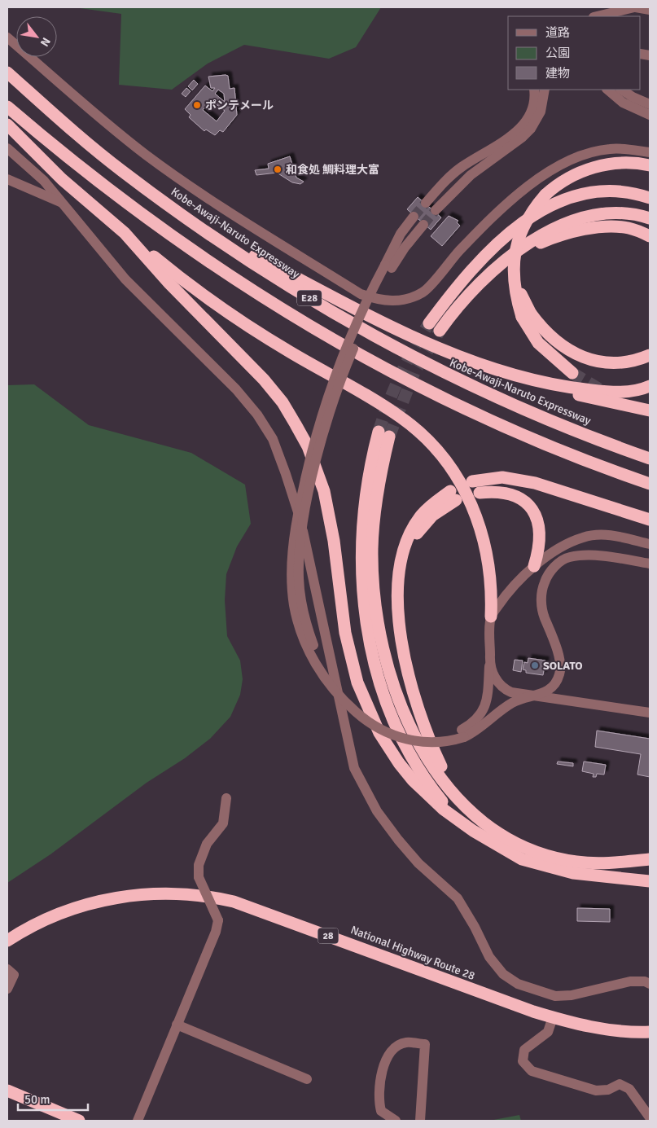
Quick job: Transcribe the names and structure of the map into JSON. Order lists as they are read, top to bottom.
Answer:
{
  "streets": {
    "highway": [
      "Kobe-Awaji-Naruto Expressway",
      "E28",
      "28",
      "National Highway Route 28"
    ]
  },
  "places": ["ポンテメール", "和食処 鯛料理大富", "SOLATO"],
  "legend": ["道路", "公園", "建物"],
  "scale_bar": "50 m",
  "north": "bottom right"
}
